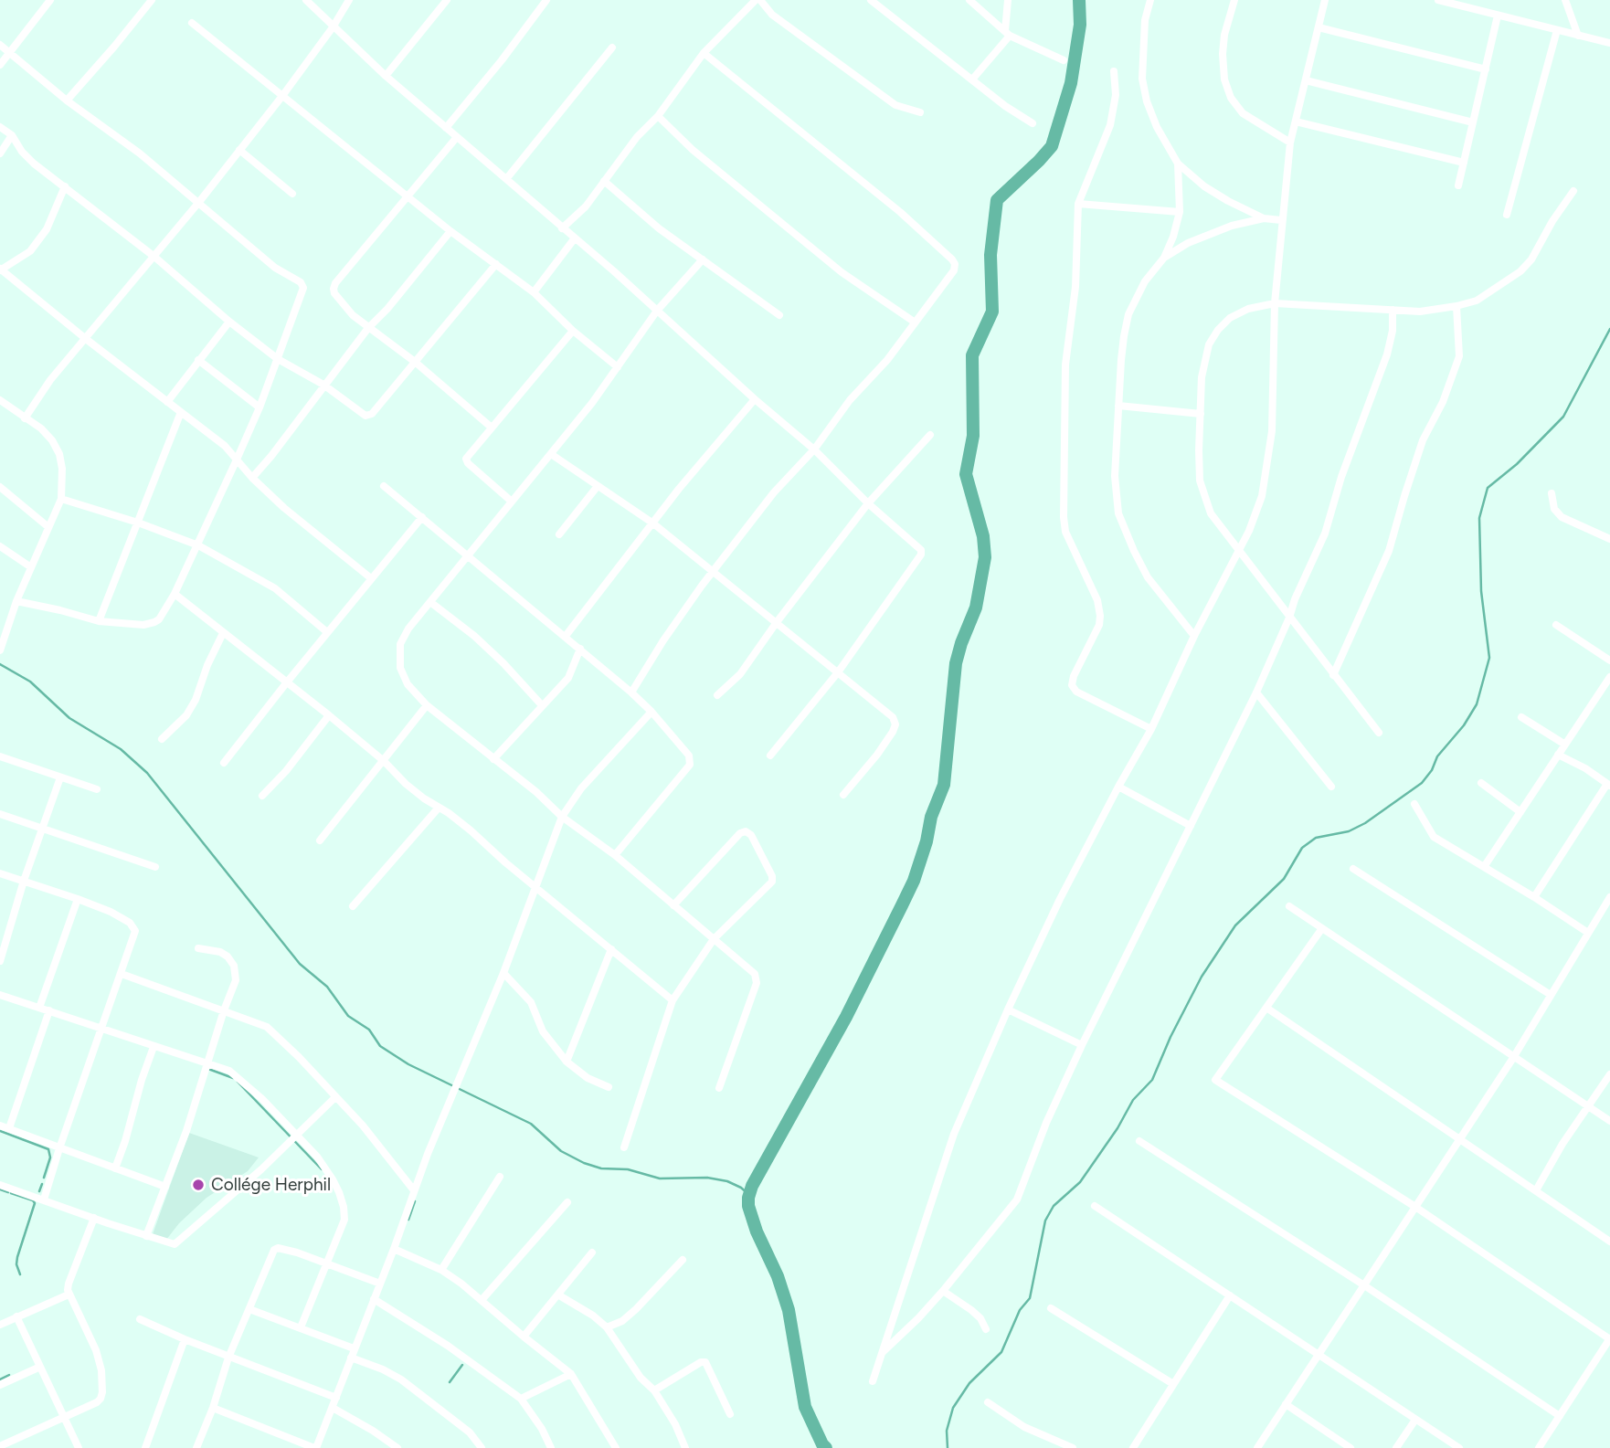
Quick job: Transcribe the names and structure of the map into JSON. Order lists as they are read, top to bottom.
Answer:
{
  "places": ["Collége Herphil"]
}
